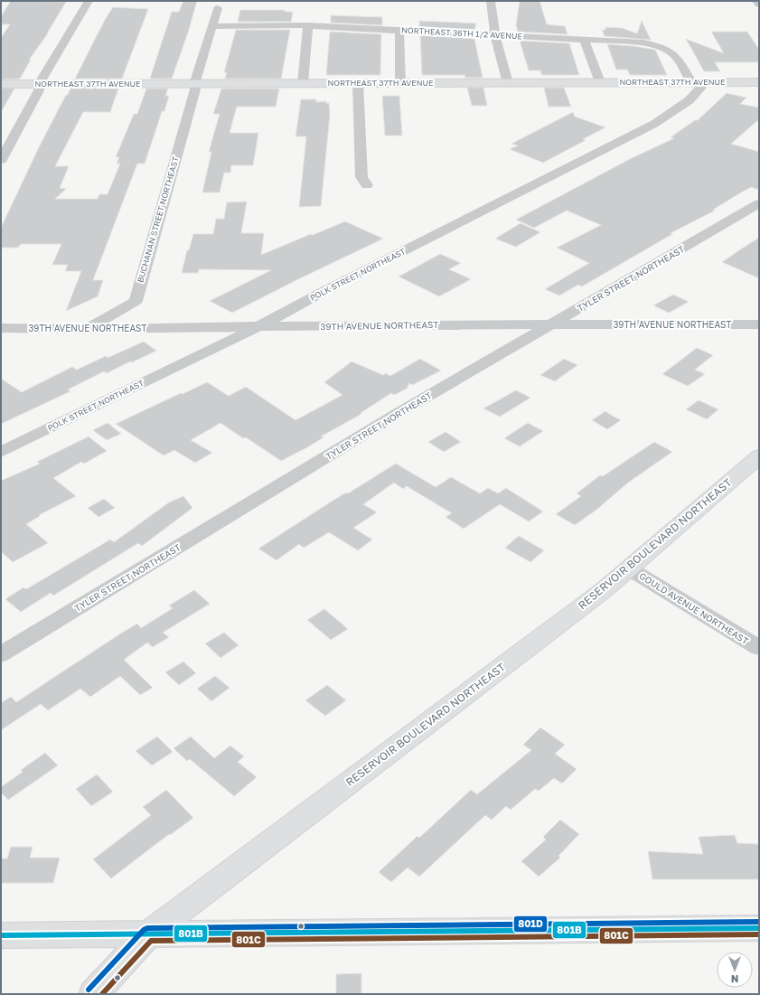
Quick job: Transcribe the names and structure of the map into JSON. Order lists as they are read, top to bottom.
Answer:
{
  "streets": {
    "street": [
      "NORTHEAST 36TH 1/2 AVENUE",
      "NORTHEAST 37TH AVENUE",
      "BUCHANAN STREET NORTHEAST",
      "POLK STREET NORTHEAST",
      "TYLER STREET NORTHEAST",
      "39TH AVENUE NORTHEAST",
      "RESERVOIR BOULEVARD NORTHEAST",
      "GOULD AVENUE NORTHEAST"
    ]
  },
  "crossings": [
    ["NORTHEAST 36TH 1/2 AVENUE", "NORTHEAST 37TH AVENUE"],
    ["NORTHEAST 36TH 1/2 AVENUE", "BUCHANAN STREET NORTHEAST"],
    ["NORTHEAST 37TH AVENUE", "BUCHANAN STREET NORTHEAST"],
    ["NORTHEAST 37TH AVENUE", "POLK STREET NORTHEAST"],
    ["BUCHANAN STREET NORTHEAST", "39TH AVENUE NORTHEAST"],
    ["POLK STREET NORTHEAST", "39TH AVENUE NORTHEAST"],
    ["TYLER STREET NORTHEAST", "39TH AVENUE NORTHEAST"],
    ["RESERVOIR BOULEVARD NORTHEAST", "GOULD AVENUE NORTHEAST"]
  ],
  "lines": ["transit line 801D", "transit line 801B", "transit line 801C"],
  "north": "bottom"
}
